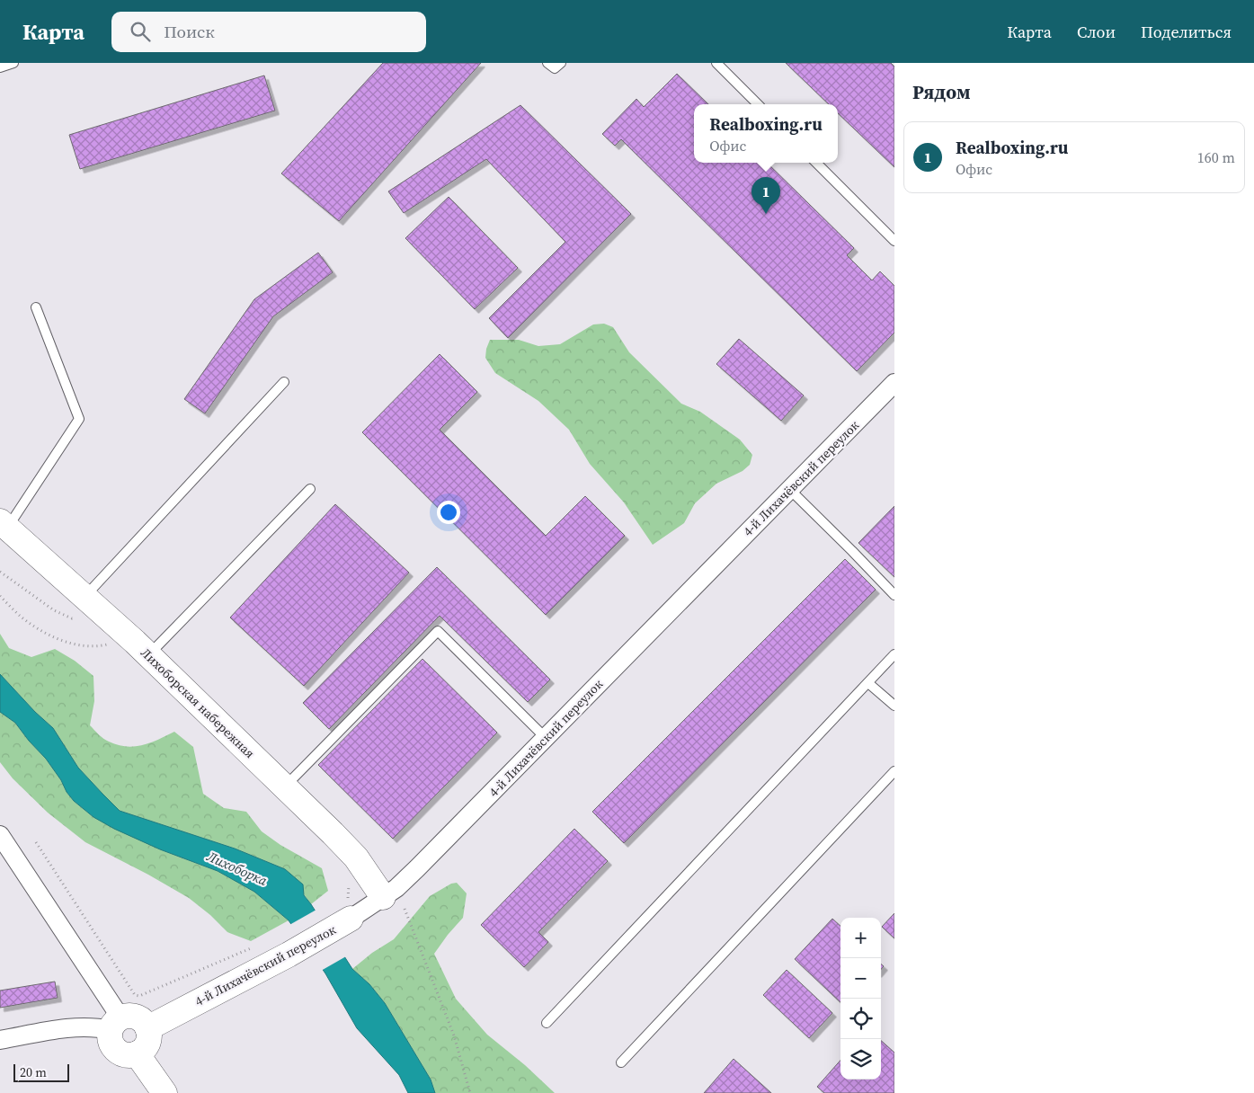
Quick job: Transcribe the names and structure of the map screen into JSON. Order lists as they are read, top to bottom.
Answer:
{
  "streets": {
    "street": ["4-й Лихачёвский переулок", "Лихоборская набережная"]
  },
  "crossings": [
    ["4-й Лихачёвский переулок", "Лихоборская набережная"]
  ],
  "water": ["Лихоборка"],
  "scale_bar": "20 m",
  "page": {
    "header": "Карта",
    "search": "Поиск",
    "nav": ["Карта", "Слои", "Поделиться"],
    "heading": "Рядом",
    "popup": ["Realboxing.ru", "Офис"],
    "list": [
      {
        "mark": "1",
        "name": "Realboxing.ru",
        "note": "Офис",
        "value": "160 m"
      }
    ],
    "pins": "1",
    "map_buttons": ["+", "−"],
    "scale": "20 m"
  }
}
